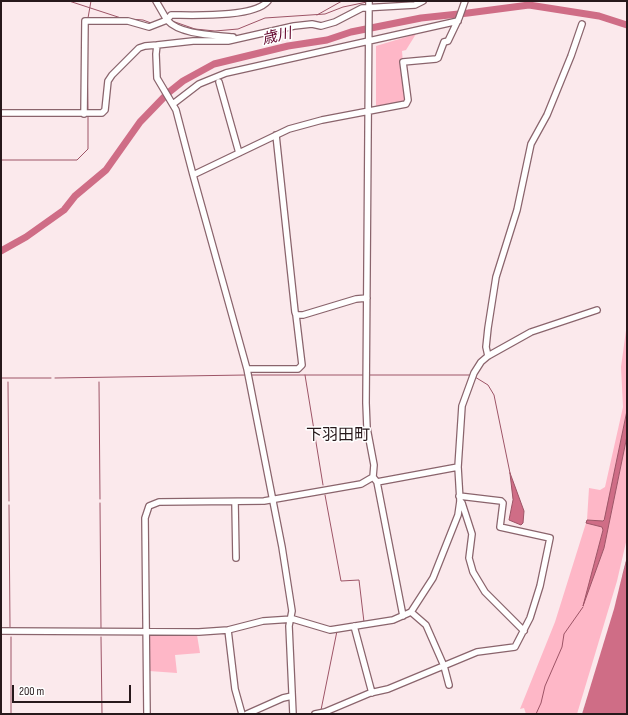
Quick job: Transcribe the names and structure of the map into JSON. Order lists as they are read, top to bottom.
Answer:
{
  "districts": ["下羽田町"],
  "water": ["歳川"],
  "scale_bar": "200 m"
}
